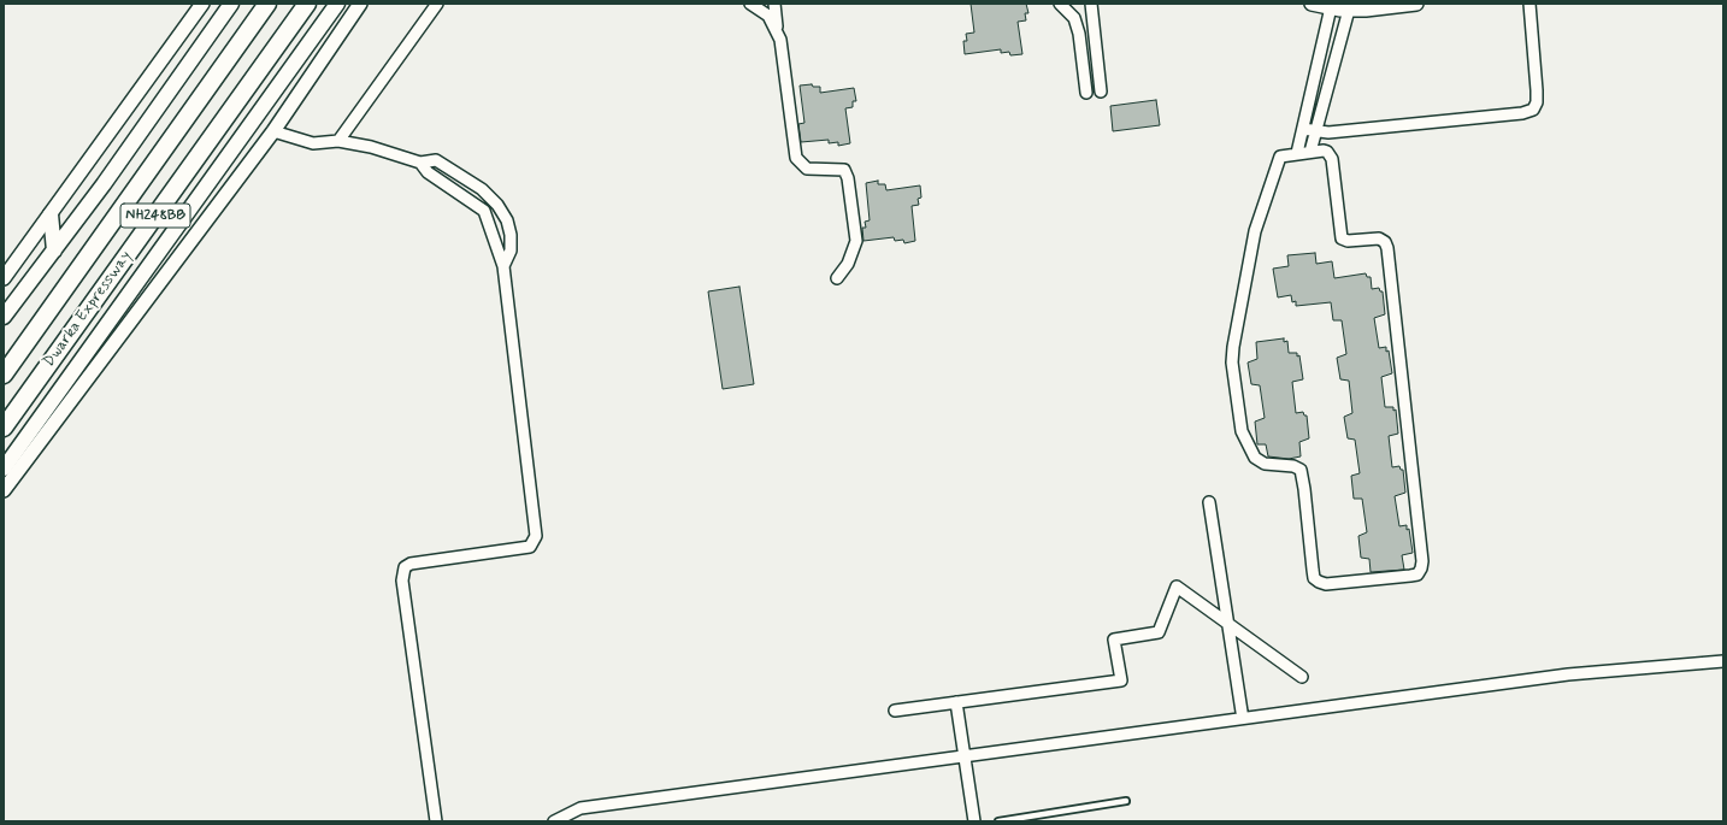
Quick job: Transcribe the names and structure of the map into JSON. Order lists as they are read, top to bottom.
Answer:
{
  "streets": {
    "highway": ["NH248BB", "Dwarka Expressway"]
  }
}
